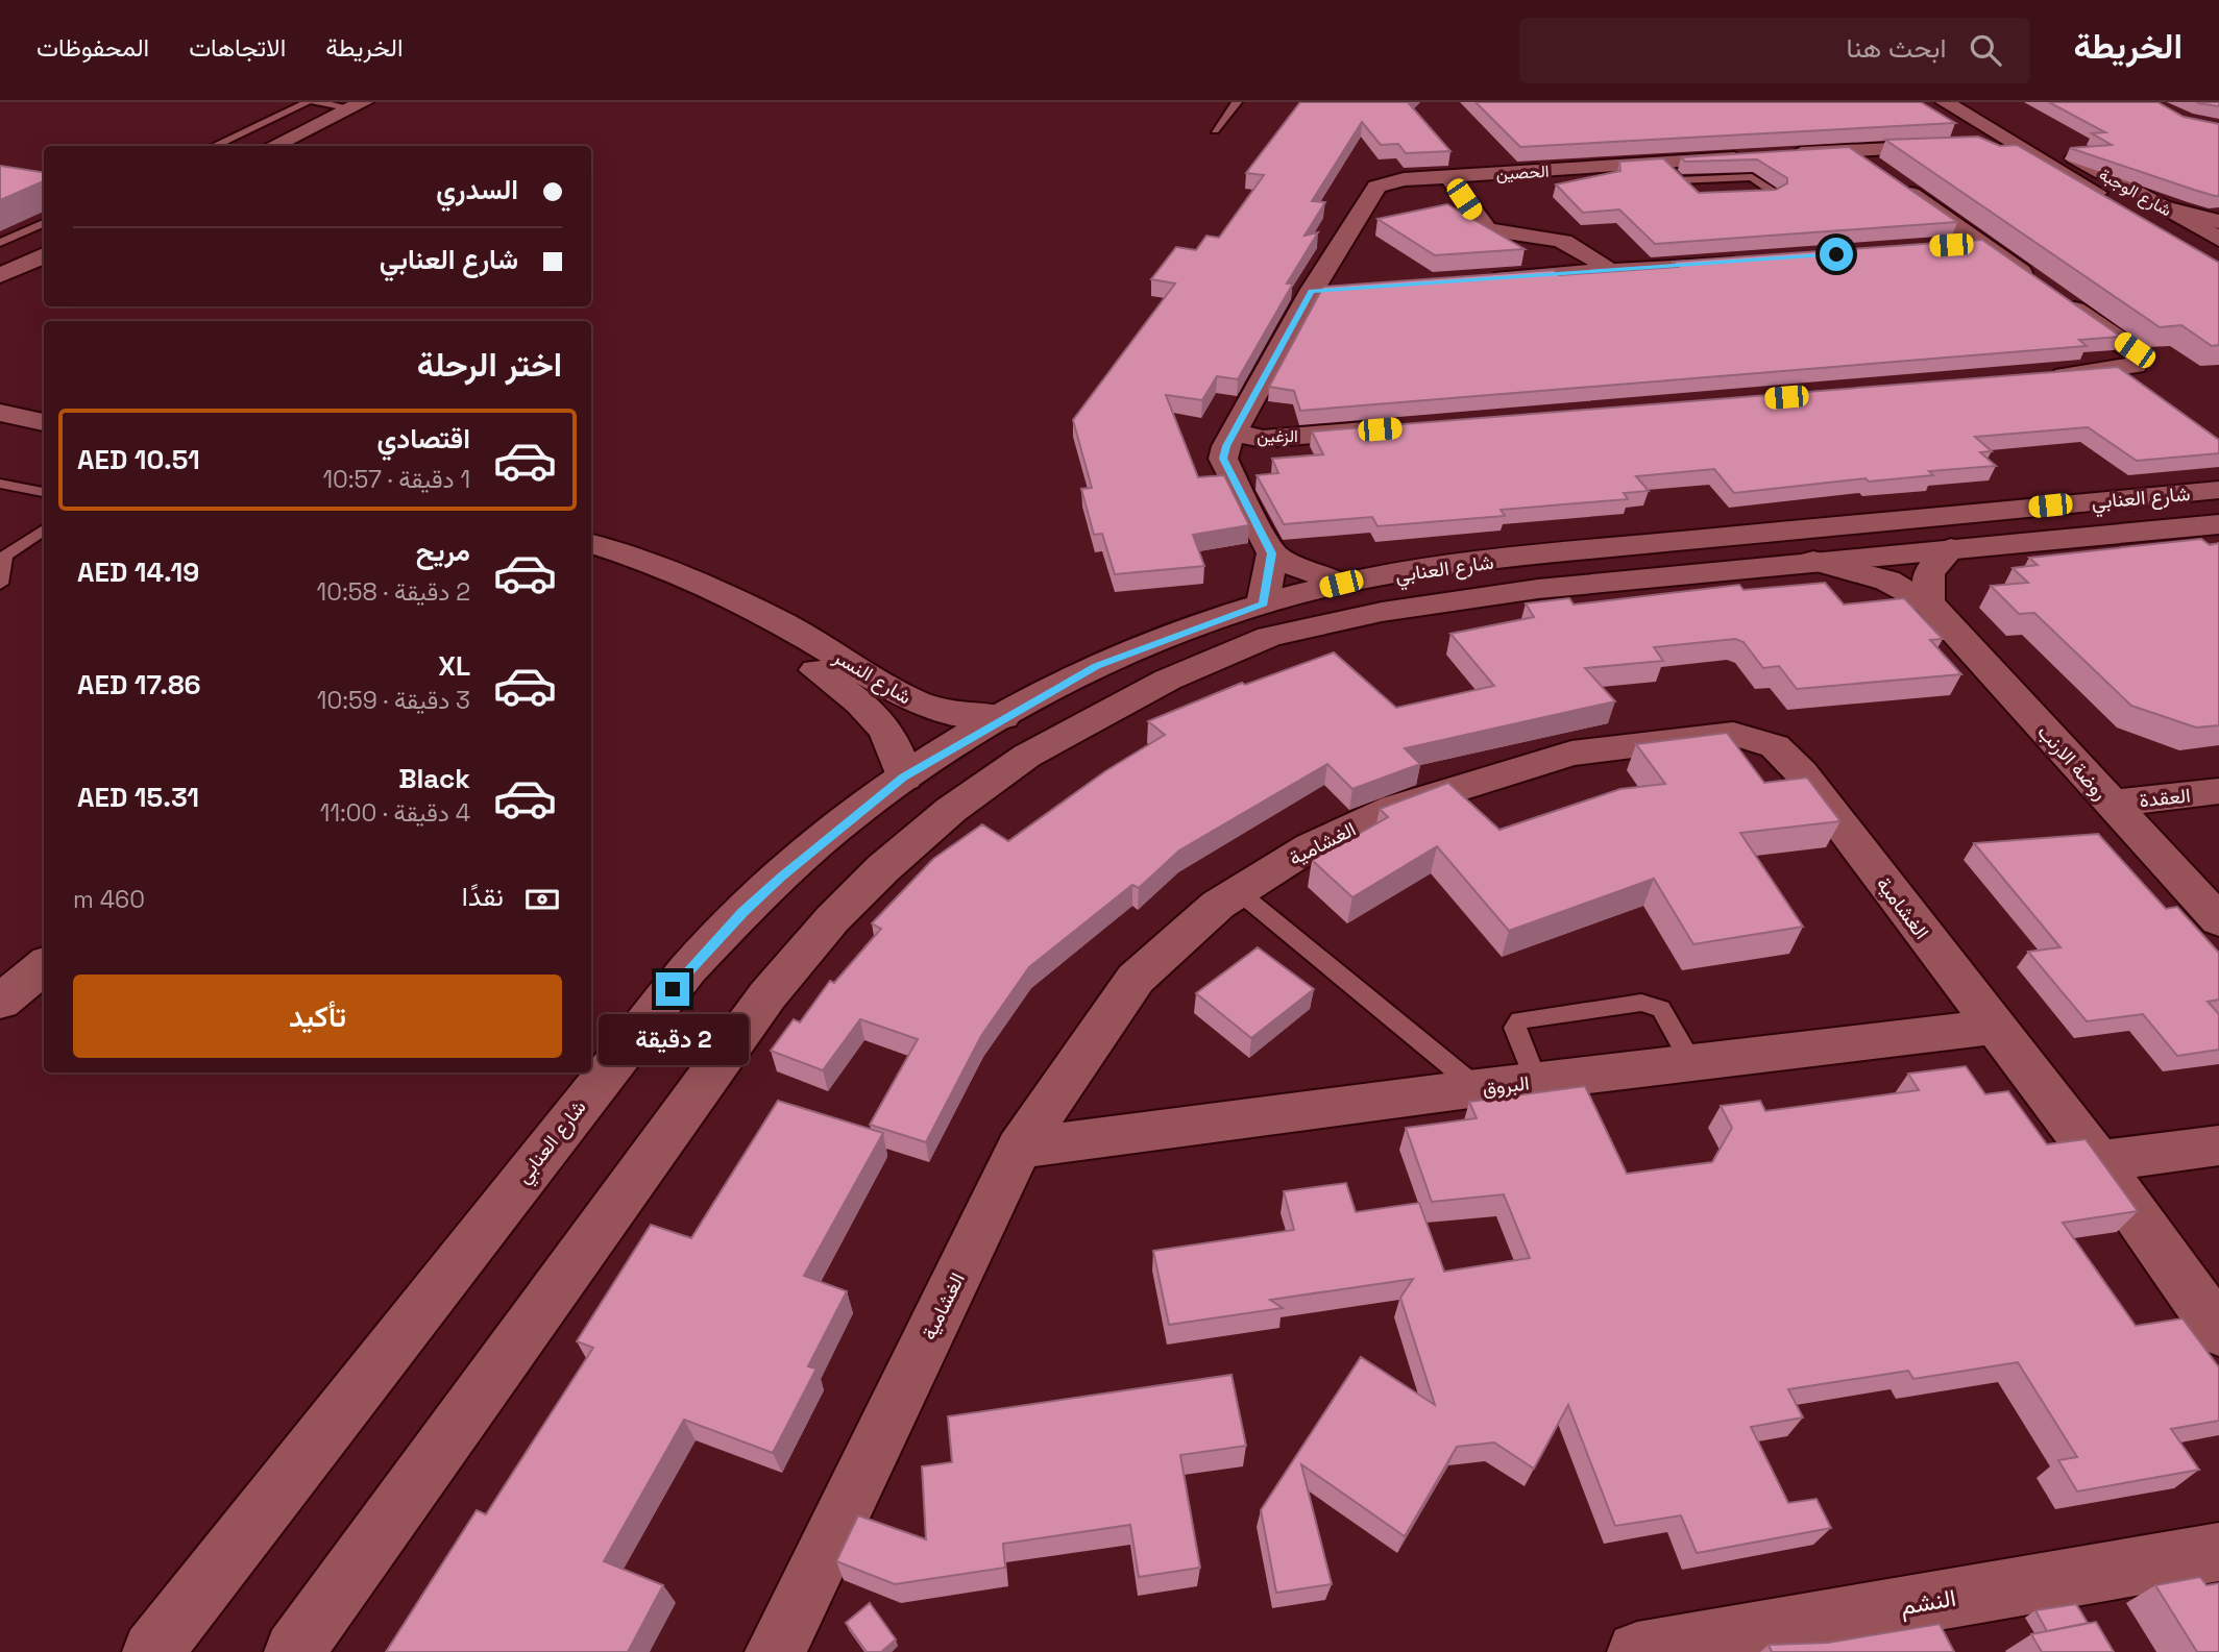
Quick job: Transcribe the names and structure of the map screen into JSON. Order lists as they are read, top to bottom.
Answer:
{
  "streets": {
    "street": [
      "الحصين",
      "شارع الوجبة",
      "الزغين",
      "شارع العنابي",
      "شارع النسر",
      "روضة الارنب",
      "العقدة",
      "الغشامية",
      "البروق",
      "النشم"
    ]
  },
  "crossings": [
    ["الحصين", "الزغين"],
    ["شارع العنابي", "شارع النسر"],
    ["شارع العنابي", "روضة الارنب"],
    ["روضة الارنب", "العقدة"],
    ["الغشامية", "البروق"]
  ],
  "page": {
    "header": "الخريطة",
    "search": "ابحث هنا",
    "nav": ["الخريطة", "الاتجاهات", "المحفوظات"],
    "banner": ["السدري", "شارع العنابي"],
    "heading": "اختر الرحلة",
    "list": [
      {
        "name": "اقتصادي",
        "note": "1 دقيقة · 10:57",
        "value": "AED 10.51"
      },
      {
        "name": "مريح",
        "note": "2 دقيقة · 10:58",
        "value": "AED 14.19"
      },
      {
        "name": "XL",
        "note": "3 دقيقة · 10:59",
        "value": "AED 17.86"
      },
      {
        "name": "Black",
        "note": "4 دقيقة · 11:00",
        "value": "AED 15.31"
      }
    ],
    "pay": ["نقدًا", "460 m"],
    "buttons": "تأكيد",
    "bubble": "2 دقيقة"
  }
}
